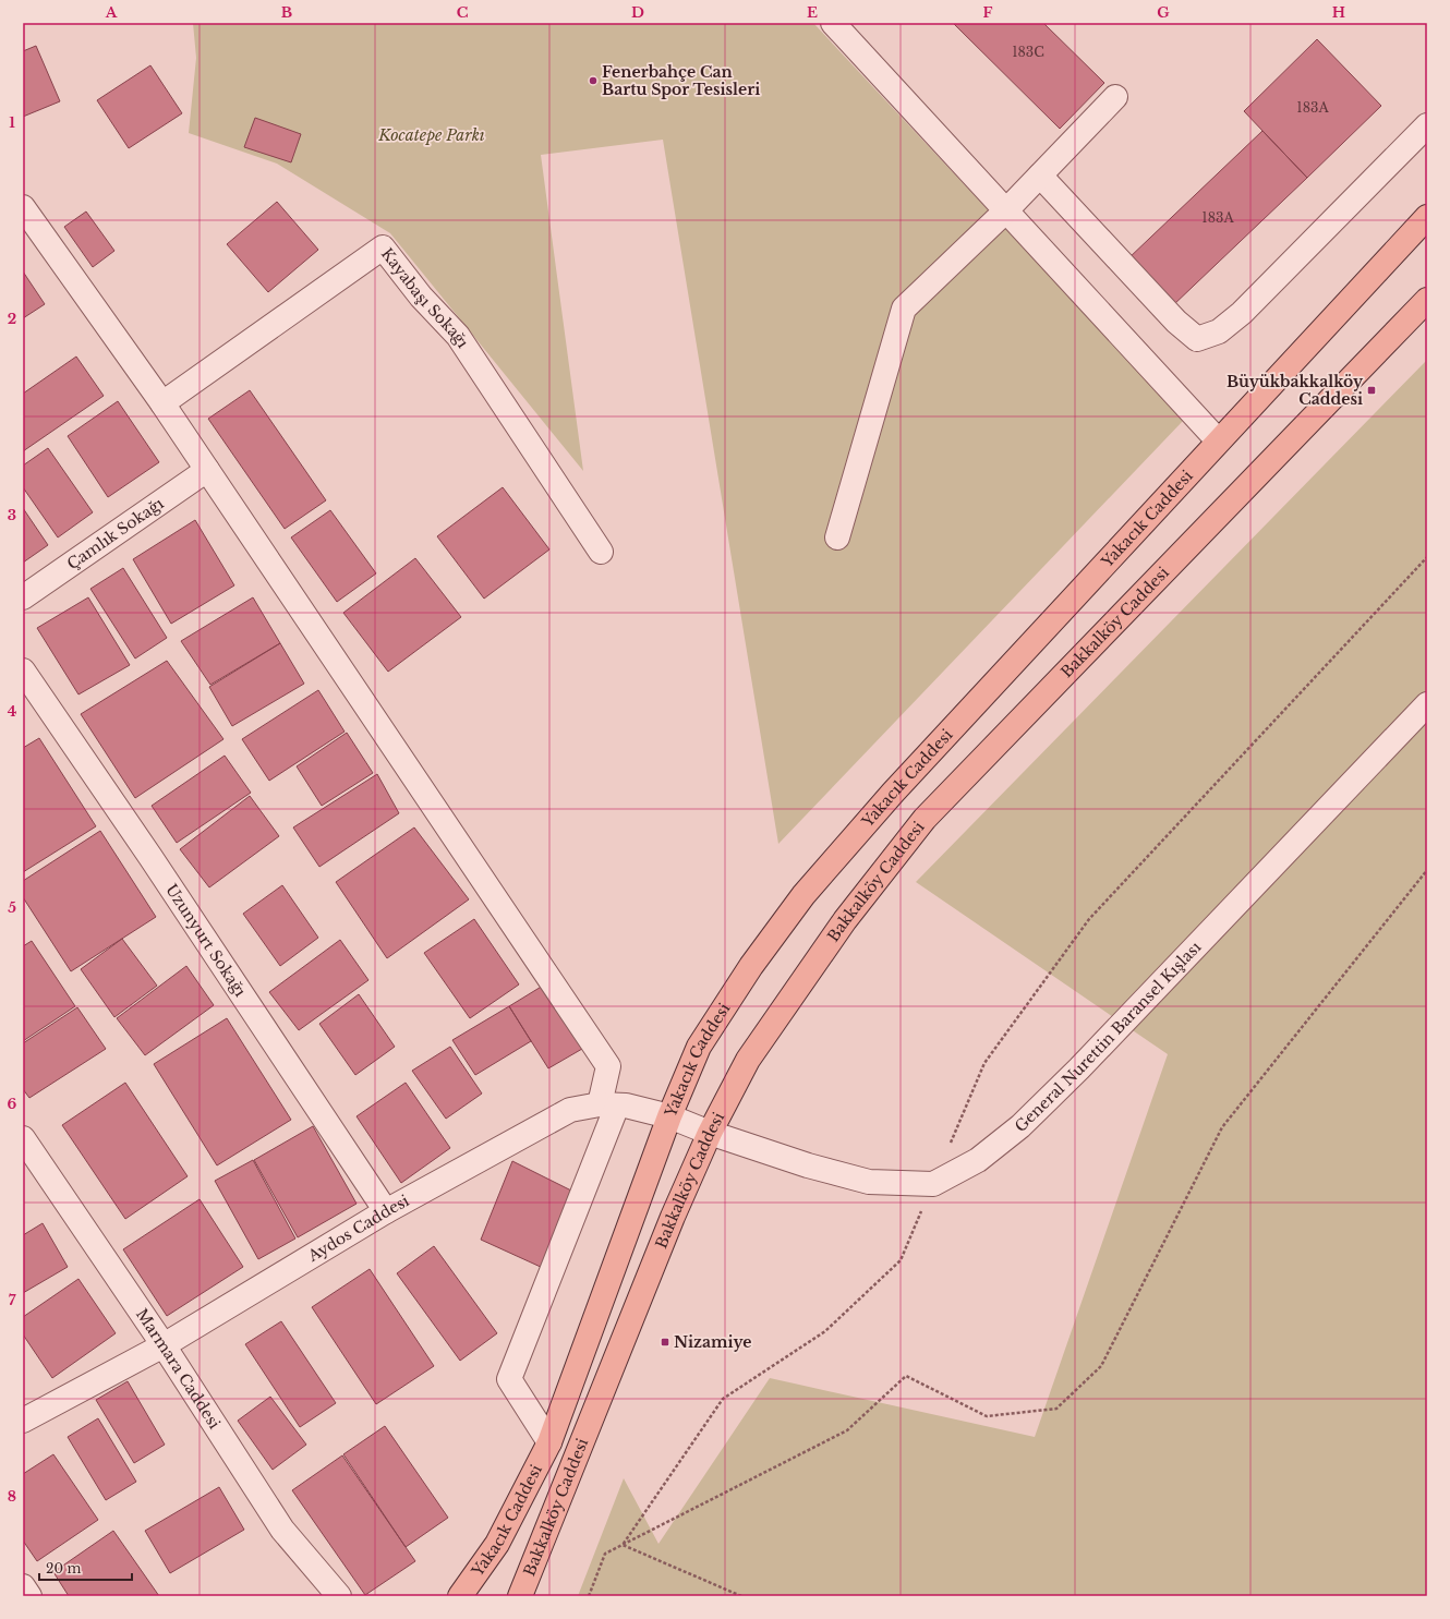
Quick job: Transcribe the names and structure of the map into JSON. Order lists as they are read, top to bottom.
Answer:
{
  "streets": {
    "main road": ["Yakacık Caddesi", "Bakkalköy Caddesi"],
    "street": [
      "Kayabaşı Sokağı",
      "Çamlık Sokağı",
      "Uzunyurt Sokağı",
      "General Nurettin Baransel Kışlası",
      "Aydos Caddesi",
      "Marmara Caddesi"
    ]
  },
  "crossings": [
    ["Yakacık Caddesi", "Aydos Caddesi"],
    ["Bakkalköy Caddesi", "Aydos Caddesi"],
    ["Uzunyurt Sokağı", "Aydos Caddesi"],
    ["Aydos Caddesi", "Marmara Caddesi"]
  ],
  "parks": ["Kocatepe Parkı"],
  "places": {
    "other": ["Fenerbahçe Can Bartu Spor Tesisleri"],
    "transit": ["Büyükbakkalköy Caddesi", "Nizamiye"]
  },
  "house_numbers": ["183C", "183A", "183A"],
  "scale_bar": "20 m",
  "grid": {
    "columns": [
      "A",
      "B",
      "C",
      "D",
      "E",
      "F",
      "G",
      "H"
    ],
    "rows": [
      "1",
      "2",
      "3",
      "4",
      "5",
      "6",
      "7",
      "8"
    ]
  }
}
